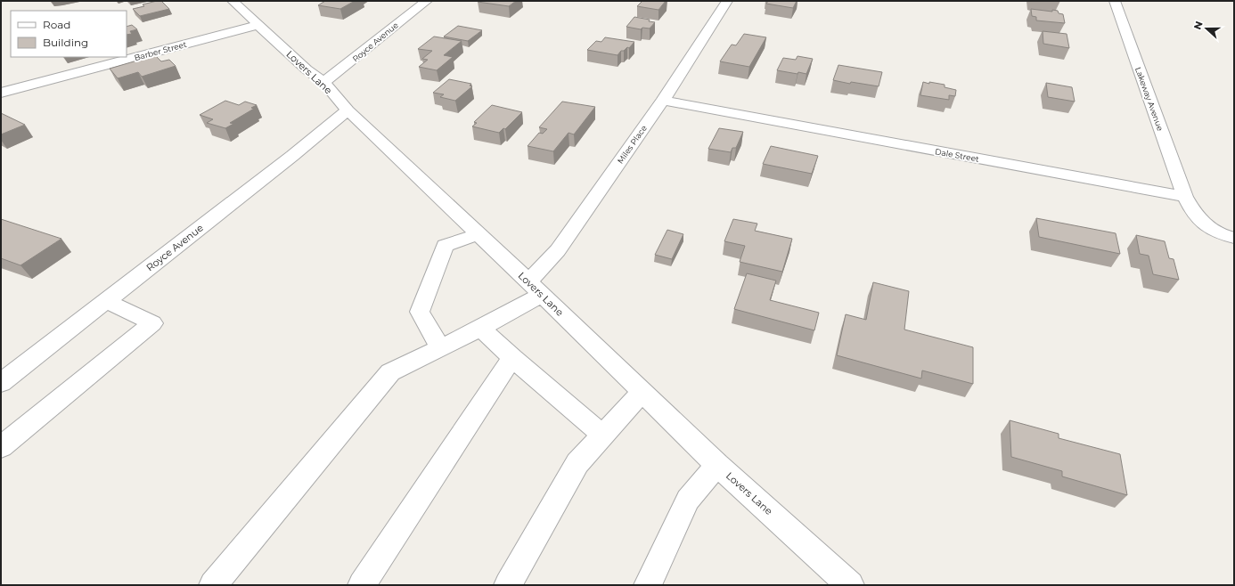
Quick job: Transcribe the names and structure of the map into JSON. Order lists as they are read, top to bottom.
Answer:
{
  "streets": {
    "street": [
      "Royce Avenue",
      "Barber Street",
      "Lovers Lane",
      "Lakeway Avenue",
      "Miles Place",
      "Dale Street"
    ]
  },
  "crossings": [
    ["Royce Avenue", "Lovers Lane"],
    ["Barber Street", "Lovers Lane"],
    ["Lovers Lane", "Miles Place"],
    ["Lakeway Avenue", "Dale Street"],
    ["Miles Place", "Dale Street"]
  ],
  "legend": ["Road", "Building"],
  "north": "left"
}
